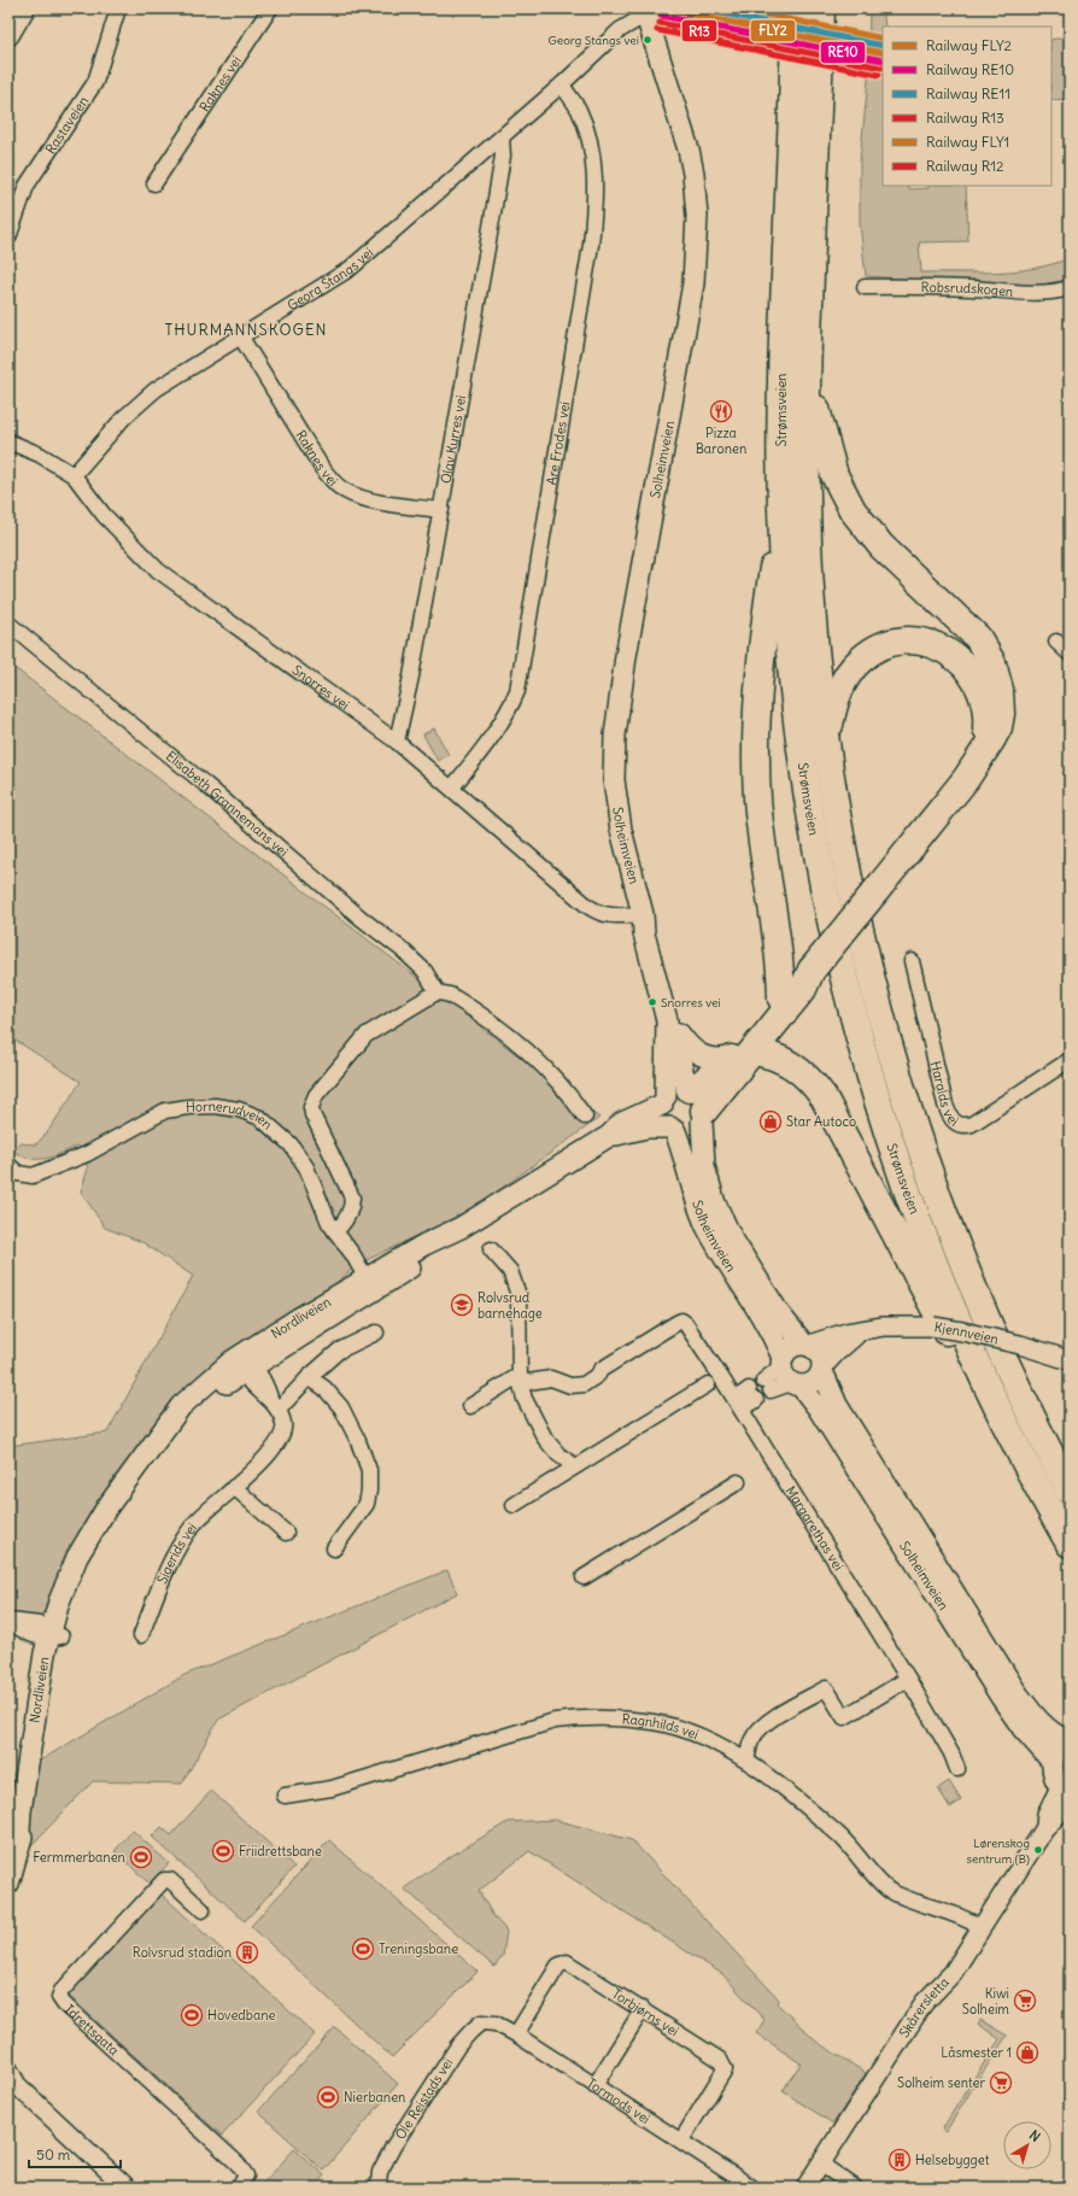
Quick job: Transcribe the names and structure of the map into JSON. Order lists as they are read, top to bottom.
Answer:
{
  "streets": {
    "highway": ["Strømsveien"],
    "main road": ["Solheimveien", "Nordliveien"],
    "street": [
      "Raknes vei",
      "Rastaveien",
      "Georg Stangs vei",
      "Robsrudskogen",
      "Olav Kyrres vei",
      "Are Frodes vei",
      "Snorres vei",
      "Elisabeth Grannemans vei",
      "Haralds vei",
      "Hornerudveien",
      "Kjennveien",
      "Margarethas vei",
      "Sigerids vei",
      "Ragnhilds vei",
      "Skårersletta",
      "Torbjørns vei",
      "Idrettsgata",
      "Ole Reistads vei",
      "Tormods vei"
    ]
  },
  "crossings": [
    ["Raknes vei", "Georg Stangs vei"],
    ["Raknes vei", "Olav Kyrres vei"],
    ["Georg Stangs vei", "Olav Kyrres vei"],
    ["Georg Stangs vei", "Are Frodes vei"],
    ["Georg Stangs vei", "Solheimveien"],
    ["Georg Stangs vei", "Snorres vei"],
    ["Olav Kyrres vei", "Snorres vei"],
    ["Are Frodes vei", "Snorres vei"],
    ["Solheimveien", "Snorres vei"],
    ["Solheimveien", "Nordliveien"],
    ["Solheimveien", "Kjennveien"],
    ["Hornerudveien", "Nordliveien"],
    ["Ragnhilds vei", "Skårersletta"],
    ["Torbjørns vei", "Tormods vei"],
    ["Ole Reistads vei", "Tormods vei"]
  ],
  "districts": ["THURMANNSKOGEN"],
  "places": {
    "other": ["Georg Stangs vei", "Snorres vei", "Lørenskog sentrum (B)"],
    "restaurant": ["Pizza Baronen"],
    "shop": ["Star Autoco", "Låsmester 1"],
    "school or university": ["Rolvsrud barnehage"],
    "sports": [
      "Friidrettsbane",
      "Fermmerbanen",
      "Treningsbane",
      "Hovedbane",
      "Nierbanen"
    ],
    "building": ["Rolvsrud stadion", "Helsebygget"],
    "supermarket": ["Kiwi Solheim", "Solheim senter"]
  },
  "lines": [
    "rail line FLY2",
    "rail line RE11",
    "rail line FLY1",
    "rail line RE10",
    "rail line R13",
    "rail line R12"
  ],
  "legend": [
    "Railway FLY2",
    "Railway RE10",
    "Railway RE11",
    "Railway R13",
    "Railway FLY1",
    "Railway R12"
  ],
  "scale_bar": "50 m",
  "north": "top right"
}
